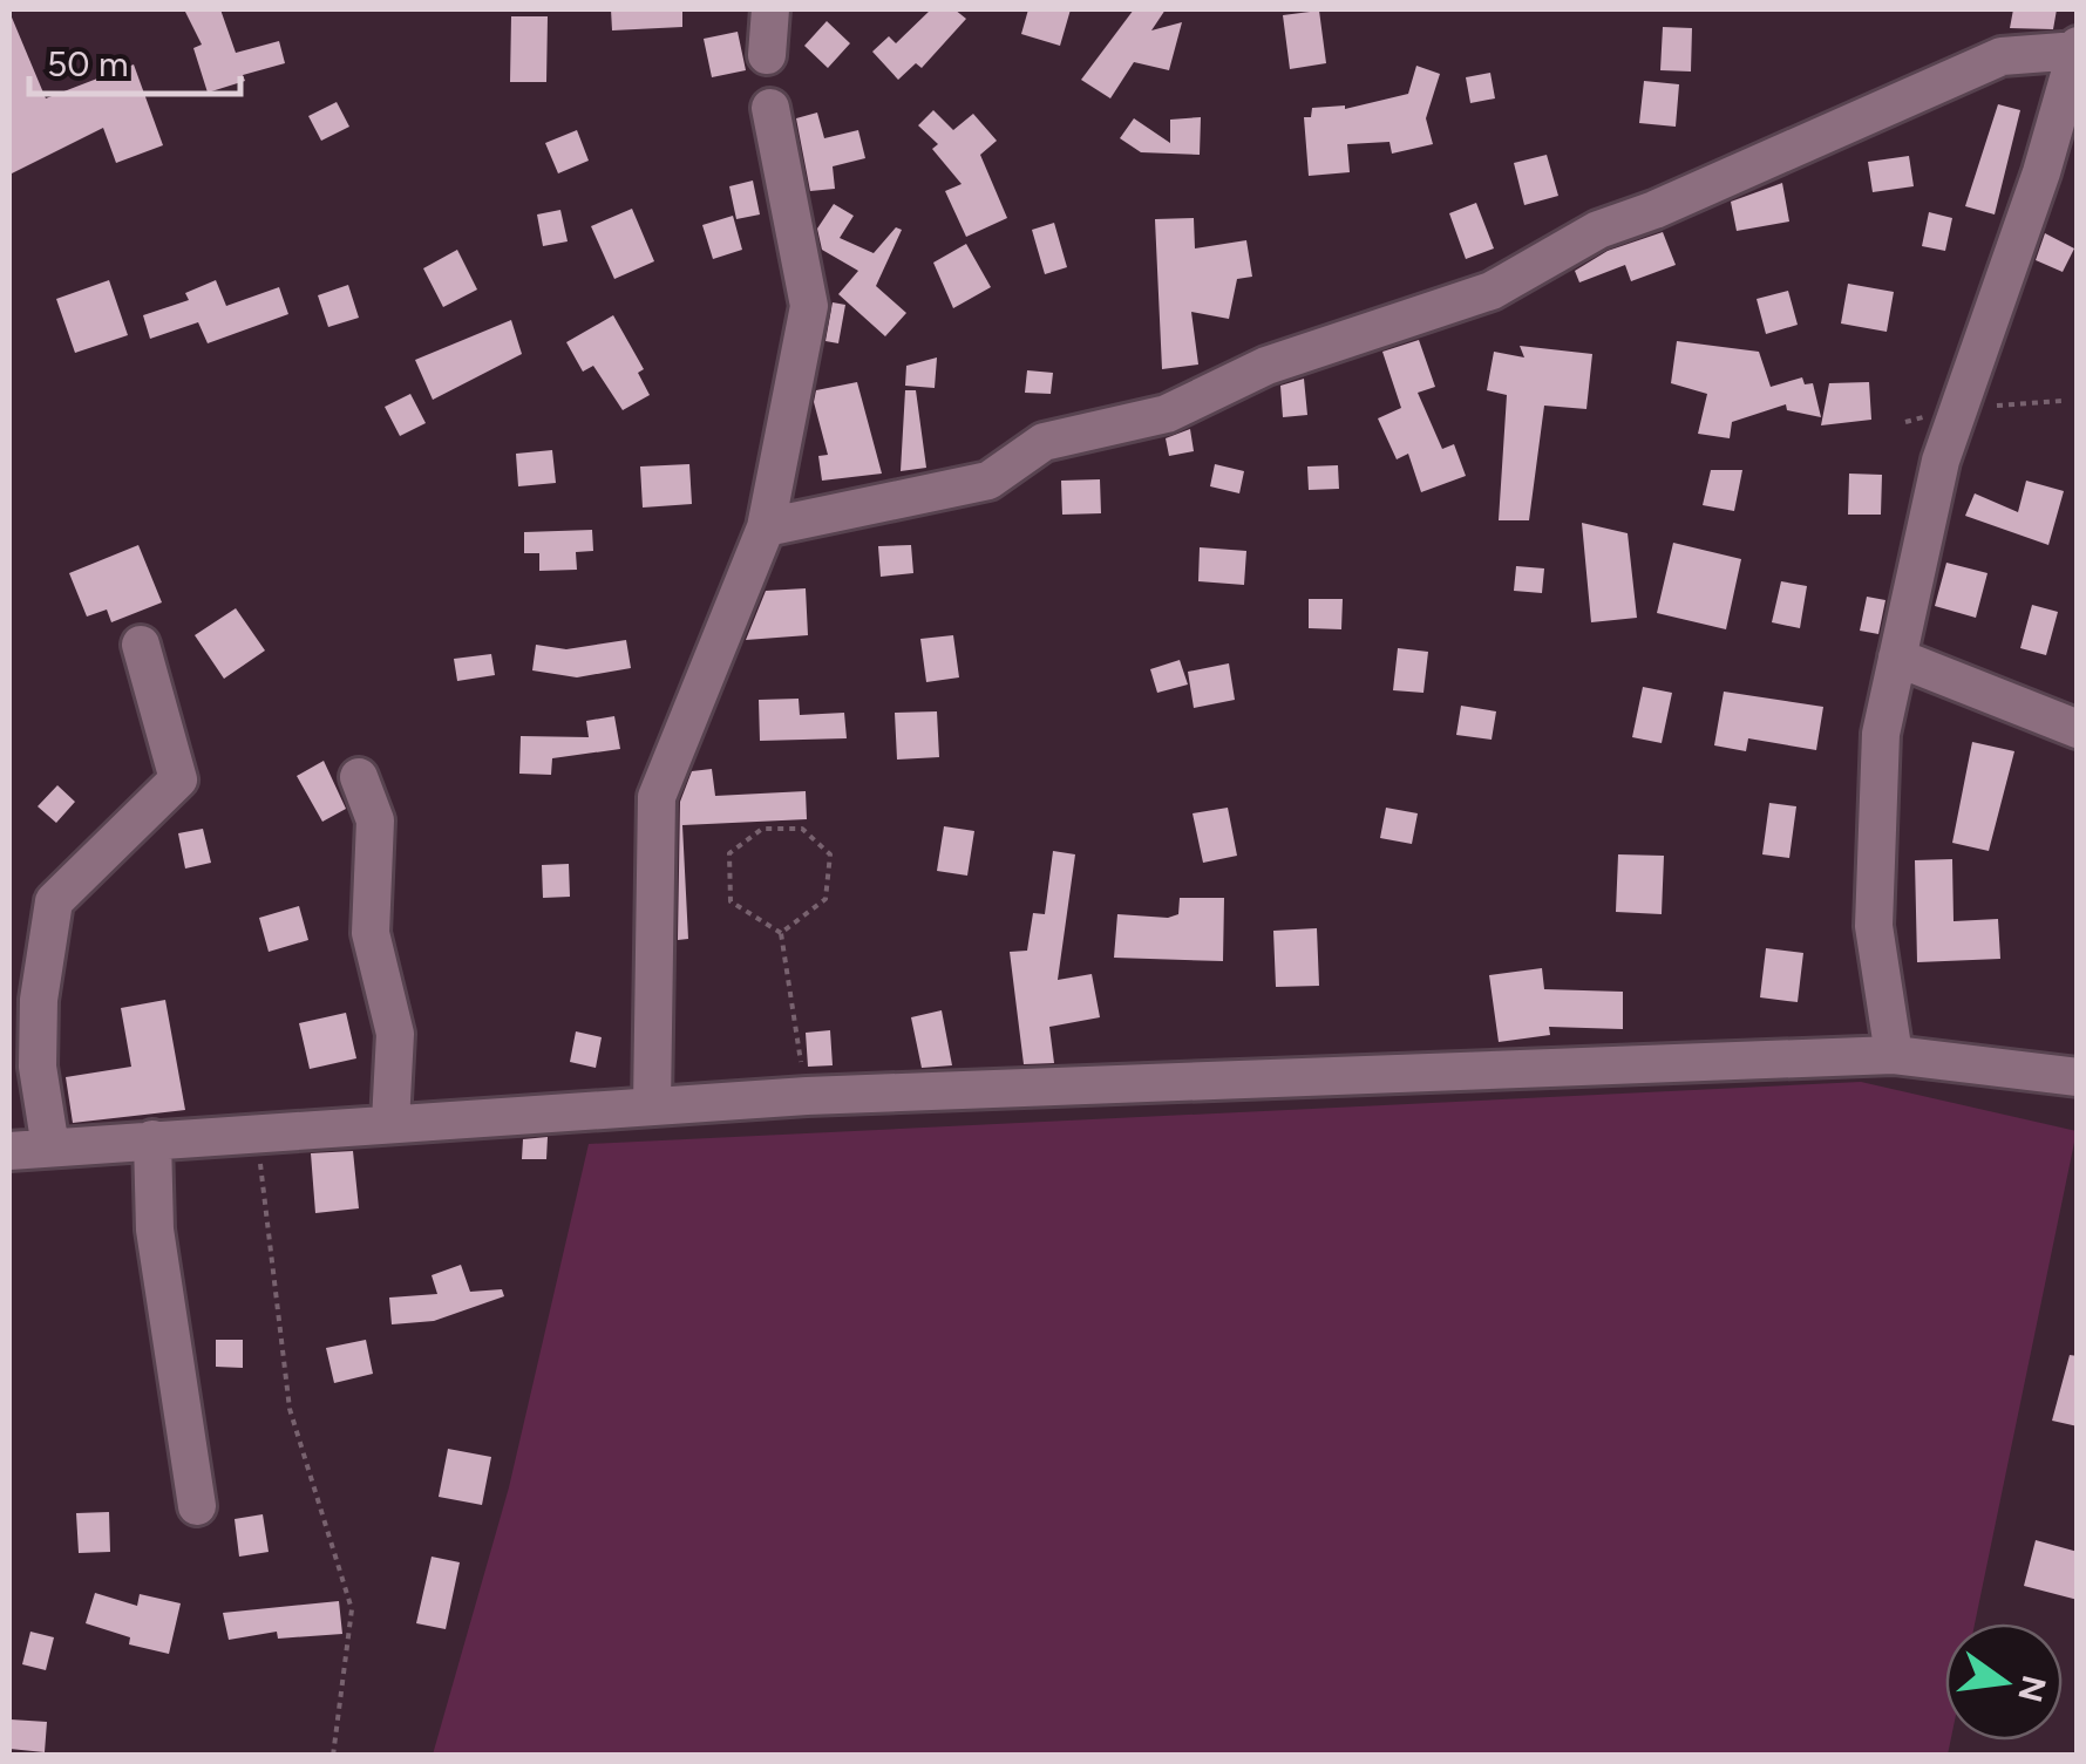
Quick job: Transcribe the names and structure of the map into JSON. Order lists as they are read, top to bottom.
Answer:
{
  "scale_bar": "50 m",
  "north": "right"
}
